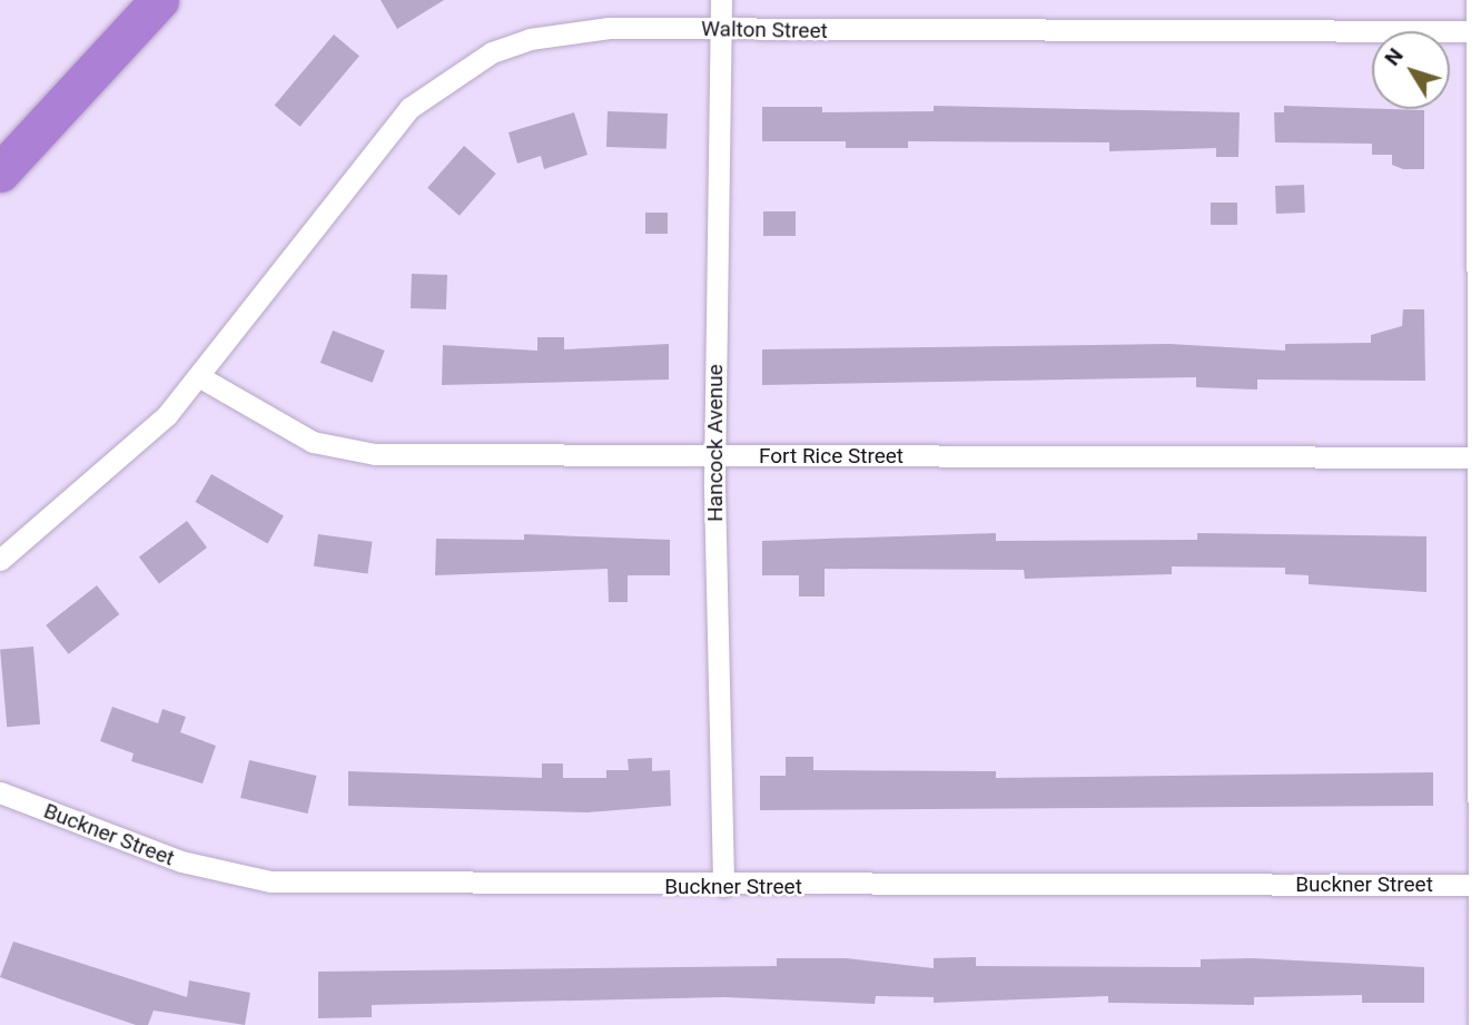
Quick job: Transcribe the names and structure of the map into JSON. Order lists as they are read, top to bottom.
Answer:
{
  "streets": {
    "street": [
      "Walton Street",
      "Hancock Avenue",
      "Fort Rice Street",
      "Buckner Street"
    ]
  },
  "crossings": [
    ["Walton Street", "Hancock Avenue"],
    ["Walton Street", "Fort Rice Street"],
    ["Hancock Avenue", "Fort Rice Street"],
    ["Hancock Avenue", "Buckner Street"]
  ],
  "north": "top left"
}
